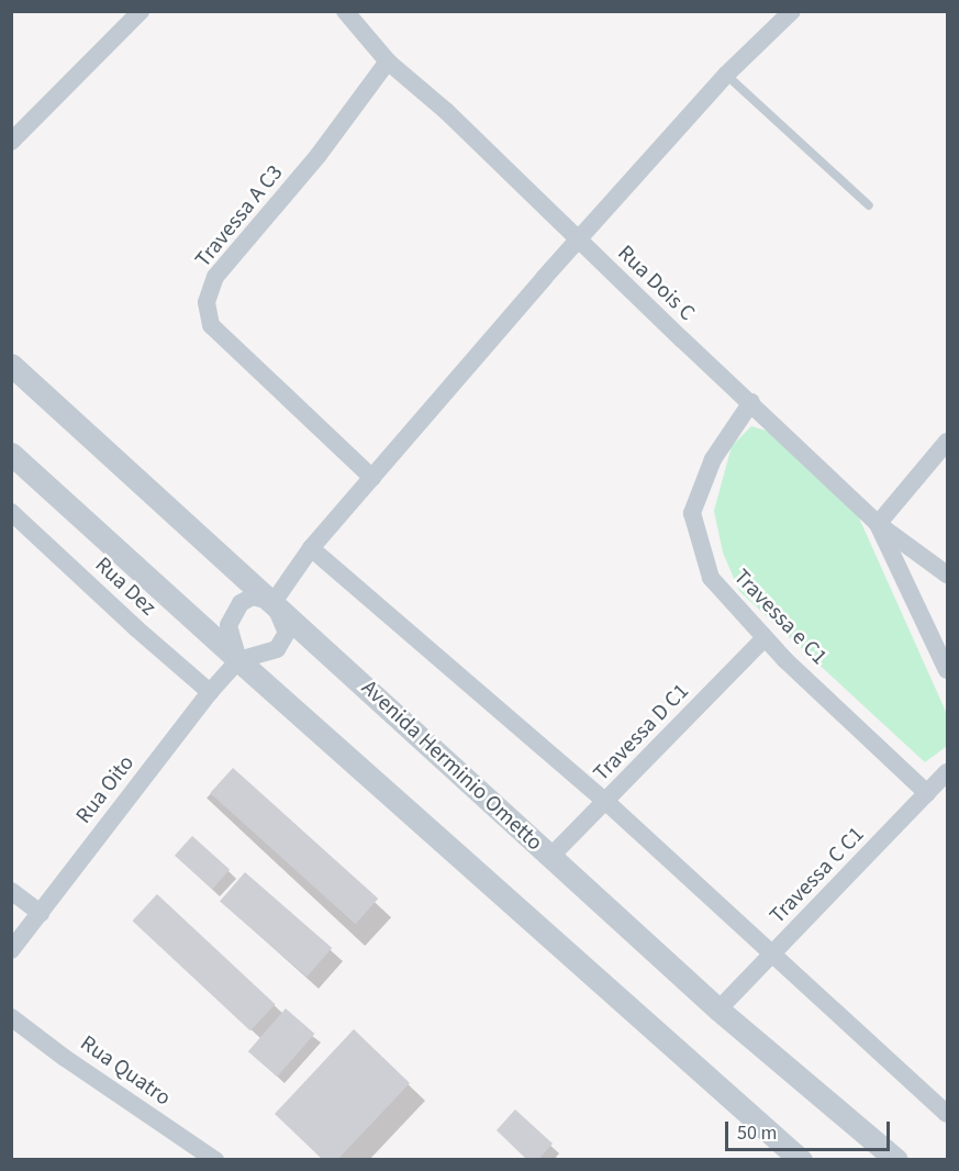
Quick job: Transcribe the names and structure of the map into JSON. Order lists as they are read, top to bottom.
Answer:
{
  "streets": {
    "street": [
      "Travessa A C3",
      "Rua Dois C",
      "Rua Dez",
      "Travessa e C1",
      "Travessa D C1",
      "Avenida Herminio Ometto",
      "Rua Oito",
      "Travessa C C1",
      "Rua Quatro"
    ]
  },
  "crossings": [
    ["Travessa A C3", "Rua Dois C"],
    ["Rua Dois C", "Travessa e C1"],
    ["Rua Dez", "Rua Oito"],
    ["Travessa e C1", "Travessa D C1"],
    ["Travessa e C1", "Travessa C C1"],
    ["Travessa D C1", "Avenida Herminio Ometto"],
    ["Avenida Herminio Ometto", "Rua Oito"],
    ["Avenida Herminio Ometto", "Travessa C C1"]
  ],
  "scale_bar": "50 m"
}
